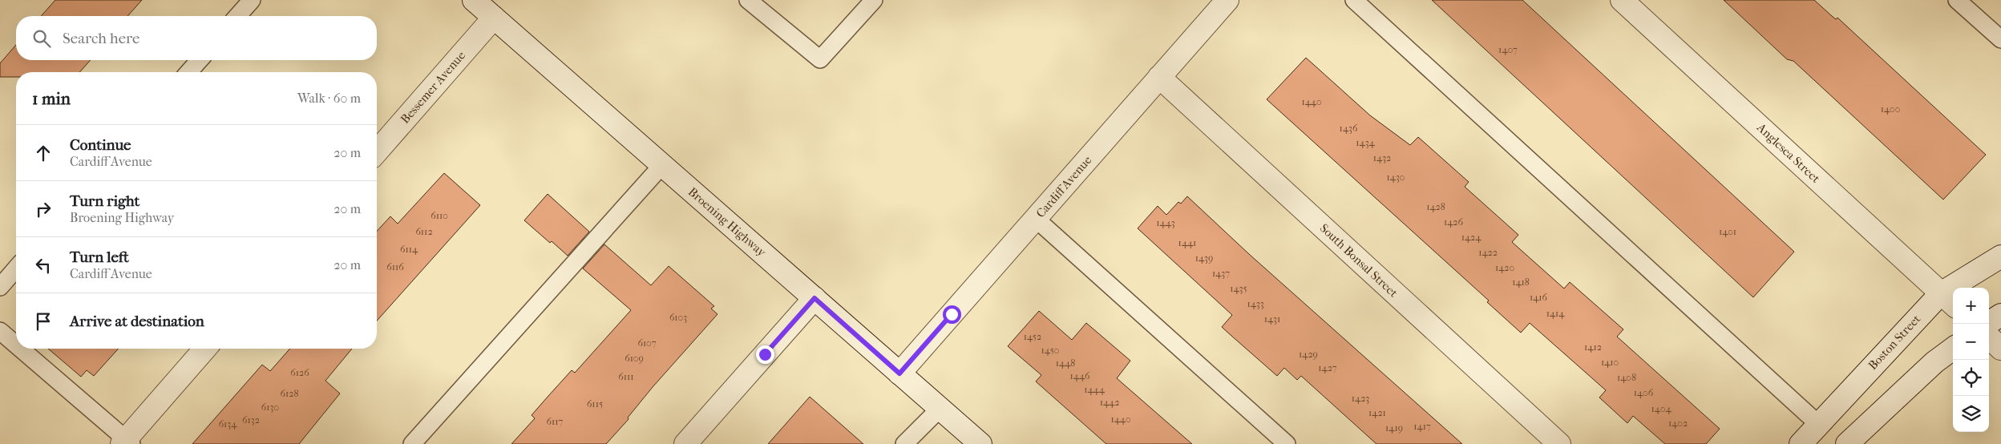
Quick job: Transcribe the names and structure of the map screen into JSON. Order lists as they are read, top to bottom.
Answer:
{
  "streets": {
    "street": [
      "Bessemer Avenue",
      "Anglesea Street",
      "Cardiff Avenue",
      "Broening Highway",
      "South Bonsal Street",
      "Boston Street"
    ]
  },
  "crossings": [
    ["Bessemer Avenue", "Broening Highway"],
    ["Anglesea Street", "Boston Street"],
    ["Cardiff Avenue", "Broening Highway"],
    ["Cardiff Avenue", "South Bonsal Street"]
  ],
  "house_numbers": [
    "1407",
    "1440",
    "1400",
    "1436",
    "1434",
    "1432",
    "1430",
    "1428",
    "6110",
    "1426",
    "1443",
    "6112",
    "1401",
    "1424",
    "1441",
    "6114",
    "1422",
    "1439",
    "6116",
    "1420",
    "1437",
    "1418",
    "1435",
    "1416",
    "1433",
    "1414",
    "6103",
    "1431",
    "1452",
    "6107",
    "1412",
    "1450",
    "1429",
    "6109",
    "1410",
    "1448",
    "1427",
    "6126",
    "1446",
    "6111",
    "1408",
    "1444",
    "1406",
    "6128",
    "1423",
    "1442",
    "6115",
    "6130",
    "1404",
    "1421",
    "1440",
    "6132",
    "6117",
    "1402",
    "6134",
    "1417",
    "1419"
  ],
  "page": {
    "search": "Search here",
    "heading": ["1 min", "Walk · 60 m"],
    "list": [
      ["Continue", "Cardiff Avenue", "20 m"],
      ["Turn right", "Broening Highway", "20 m"],
      ["Turn left", "Cardiff Avenue", "20 m"],
      "Arrive at destination"
    ],
    "map_buttons": ["+", "−"]
  }
}
